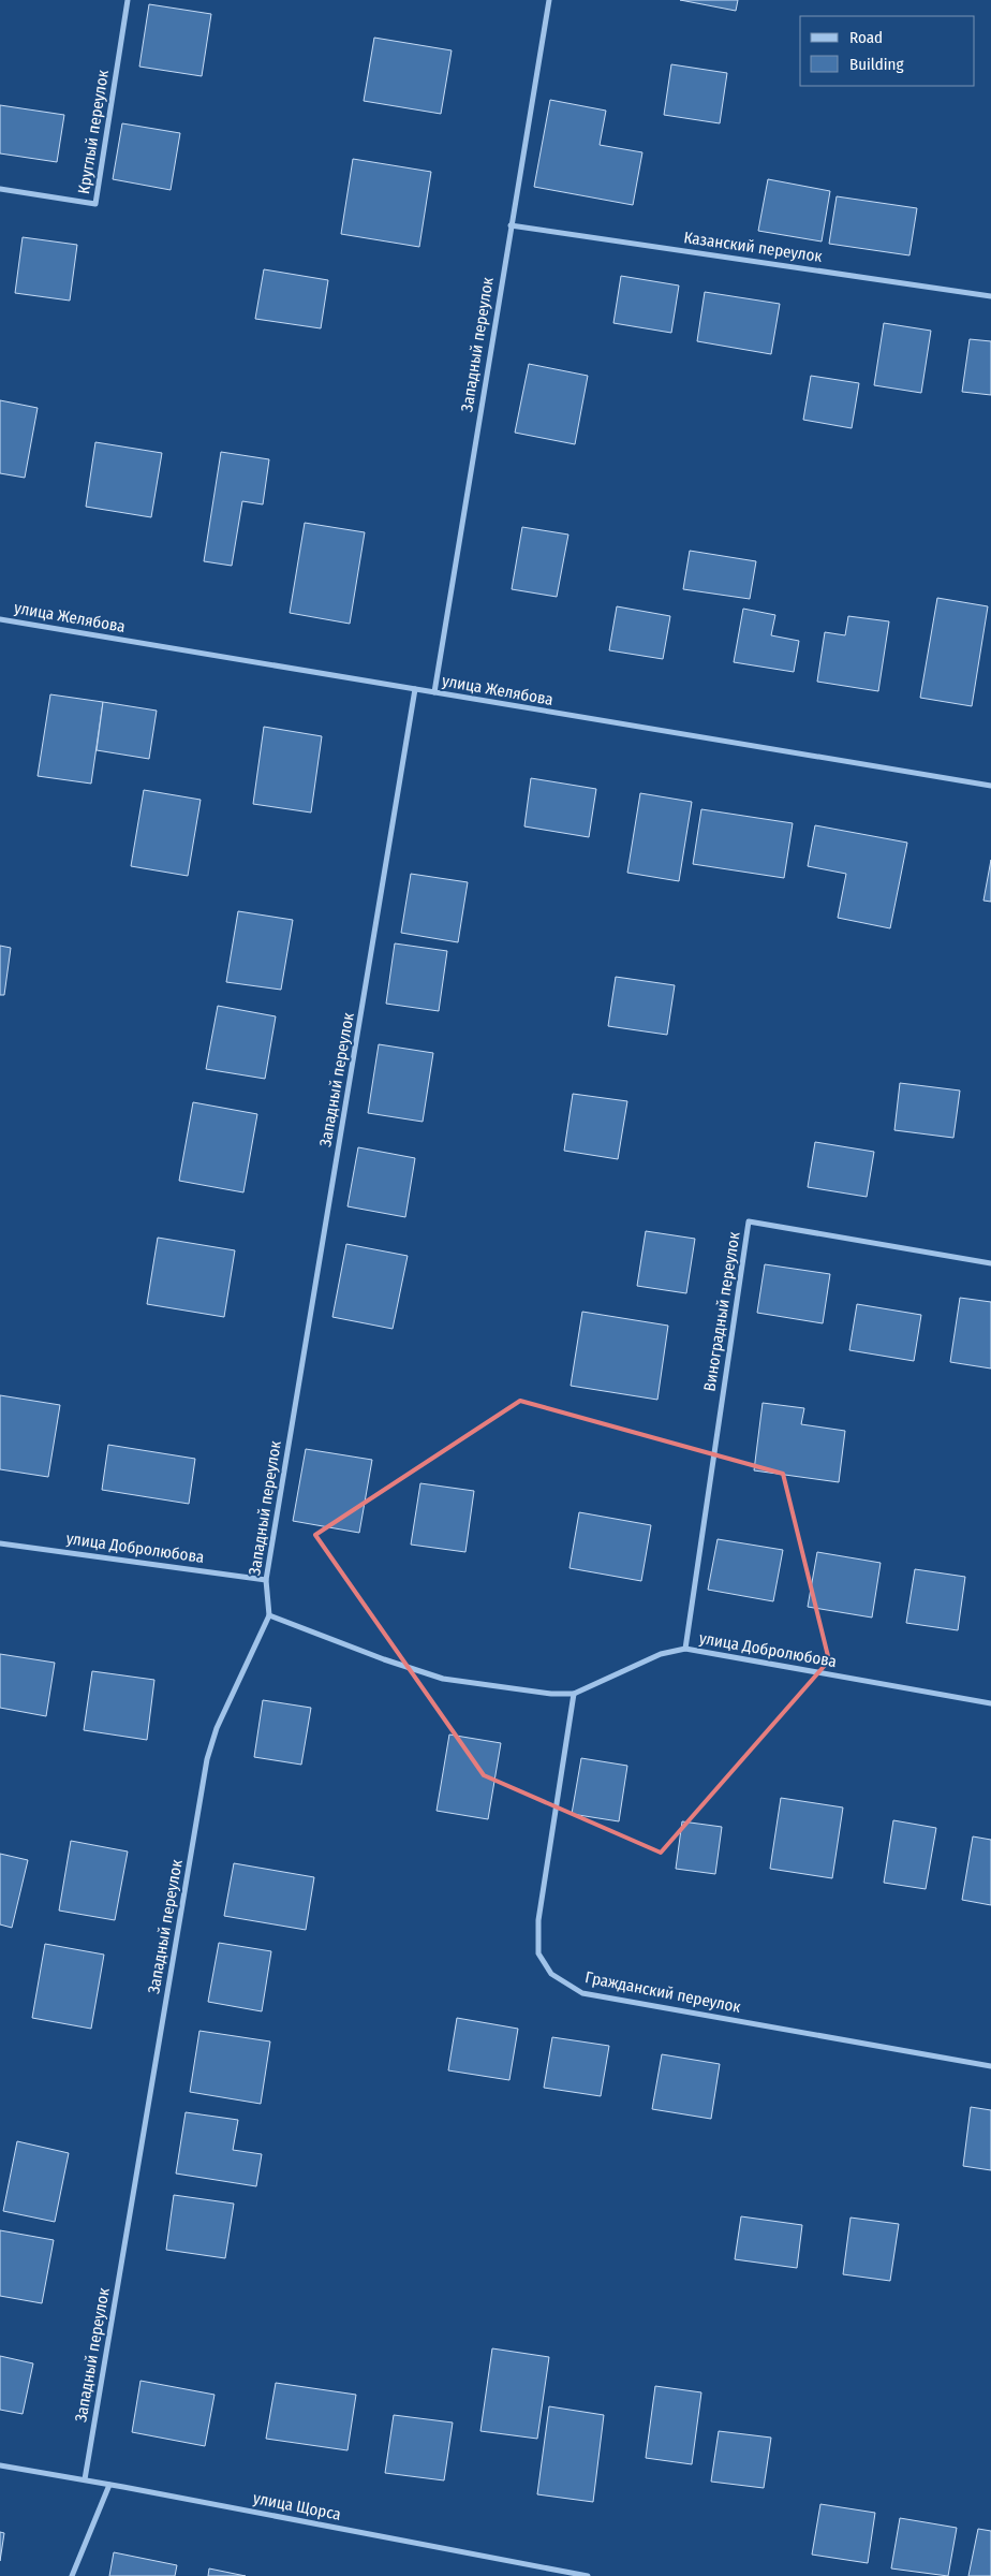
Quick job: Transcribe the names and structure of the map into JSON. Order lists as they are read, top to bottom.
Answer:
{
  "streets": {
    "street": [
      "Круглый переулок",
      "Казанский переулок",
      "Западный переулок",
      "улица Желябова",
      "Виноградный переулок",
      "улица Добролюбова",
      "Гражданский переулок",
      "улица Щорса"
    ]
  },
  "crossings": [
    ["Казанский переулок", "Западный переулок"],
    ["Западный переулок", "улица Желябова"],
    ["Западный переулок", "улица Добролюбова"],
    ["Западный переулок", "улица Щорса"],
    ["Виноградный переулок", "улица Добролюбова"],
    ["улица Добролюбова", "Гражданский переулок"]
  ],
  "legend": ["Road", "Building"]
}
